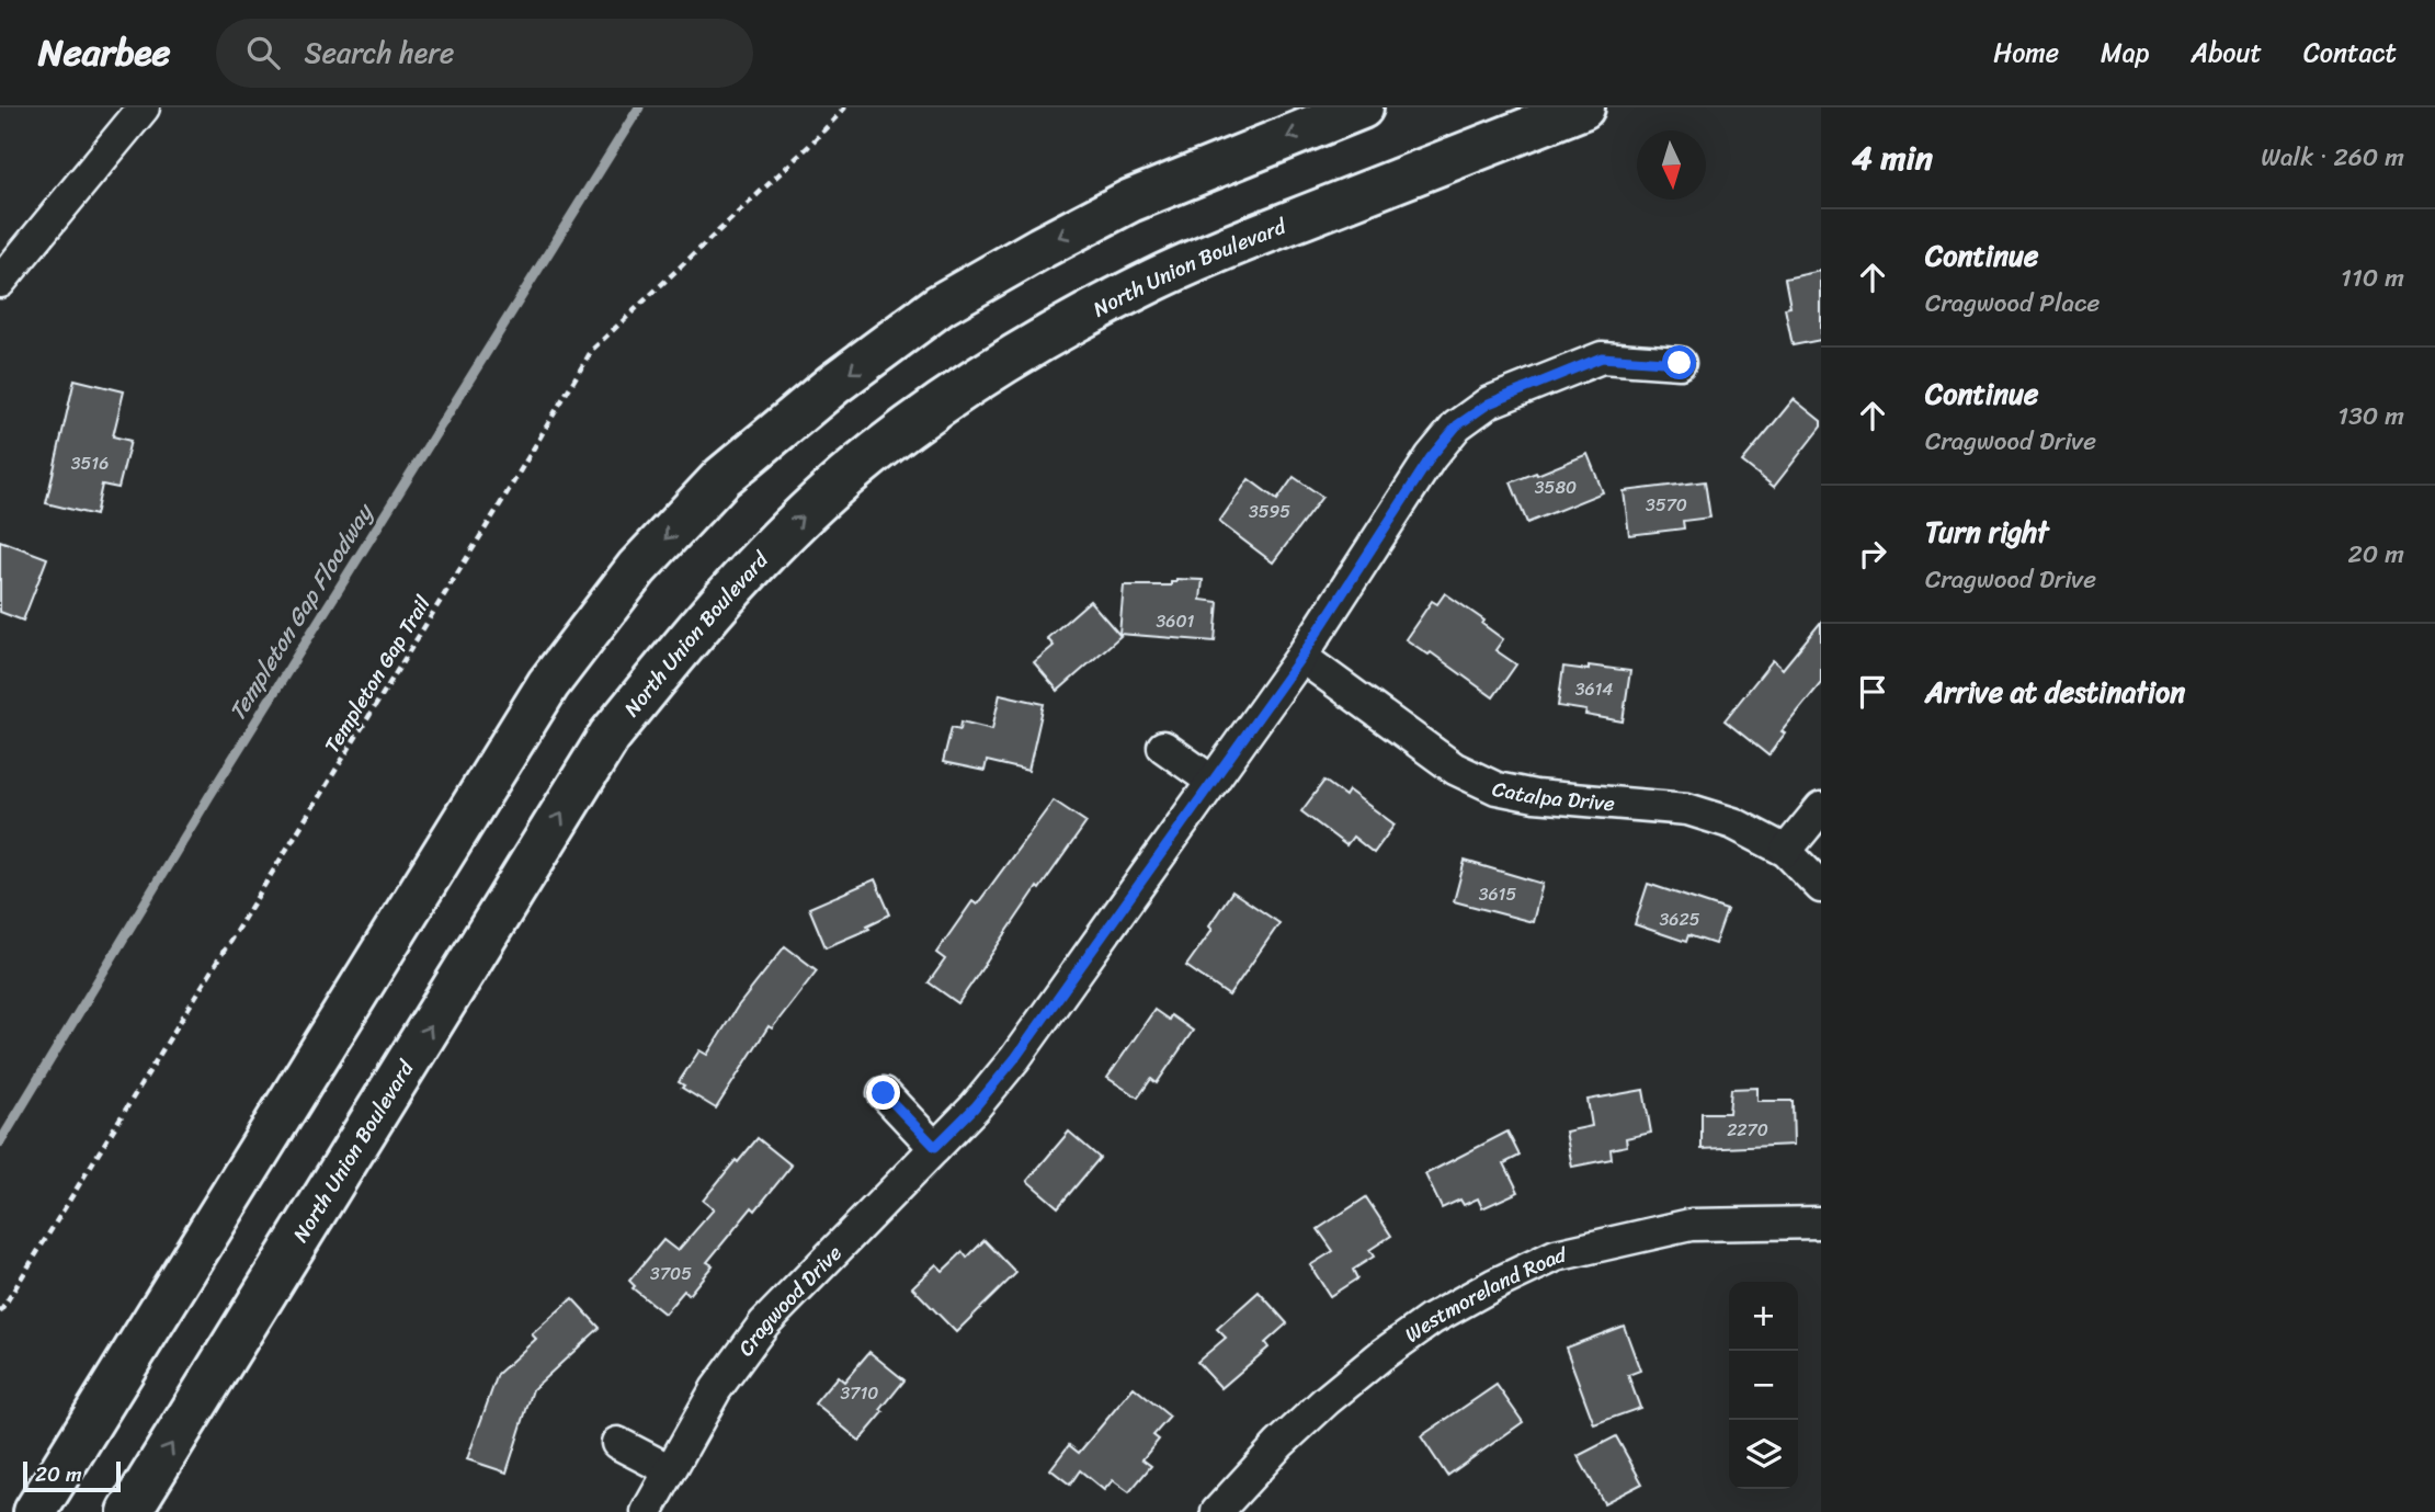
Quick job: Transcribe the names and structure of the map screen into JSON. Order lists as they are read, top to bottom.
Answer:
{
  "streets": {
    "main road": ["North Union Boulevard"],
    "street": ["Catalpa Drive", "Westmoreland Road", "Cragwood Drive"],
    "path": ["Templeton Gap Trail"]
  },
  "crossings": [
    ["Catalpa Drive", "Cragwood Drive"]
  ],
  "water": ["Templeton Gap Floodway"],
  "house_numbers": [
    "3516",
    "3580",
    "3570",
    "3595",
    "3601",
    "3614",
    "3615",
    "3625",
    "2270",
    "3705",
    "3710"
  ],
  "scale_bar": "20 m",
  "north": "bottom",
  "page": {
    "header": "Nearbee",
    "search": "Search here",
    "nav": [
      "Home",
      "Map",
      "About",
      "Contact"
    ],
    "heading": ["4 min", "Walk · 260 m"],
    "list": [
      ["Continue", "Cragwood Place", "110 m"],
      ["Continue", "Cragwood Drive", "130 m"],
      ["Turn right", "Cragwood Drive", "20 m"],
      "Arrive at destination"
    ],
    "map_buttons": ["+", "−"],
    "scale": "20 m"
  }
}
